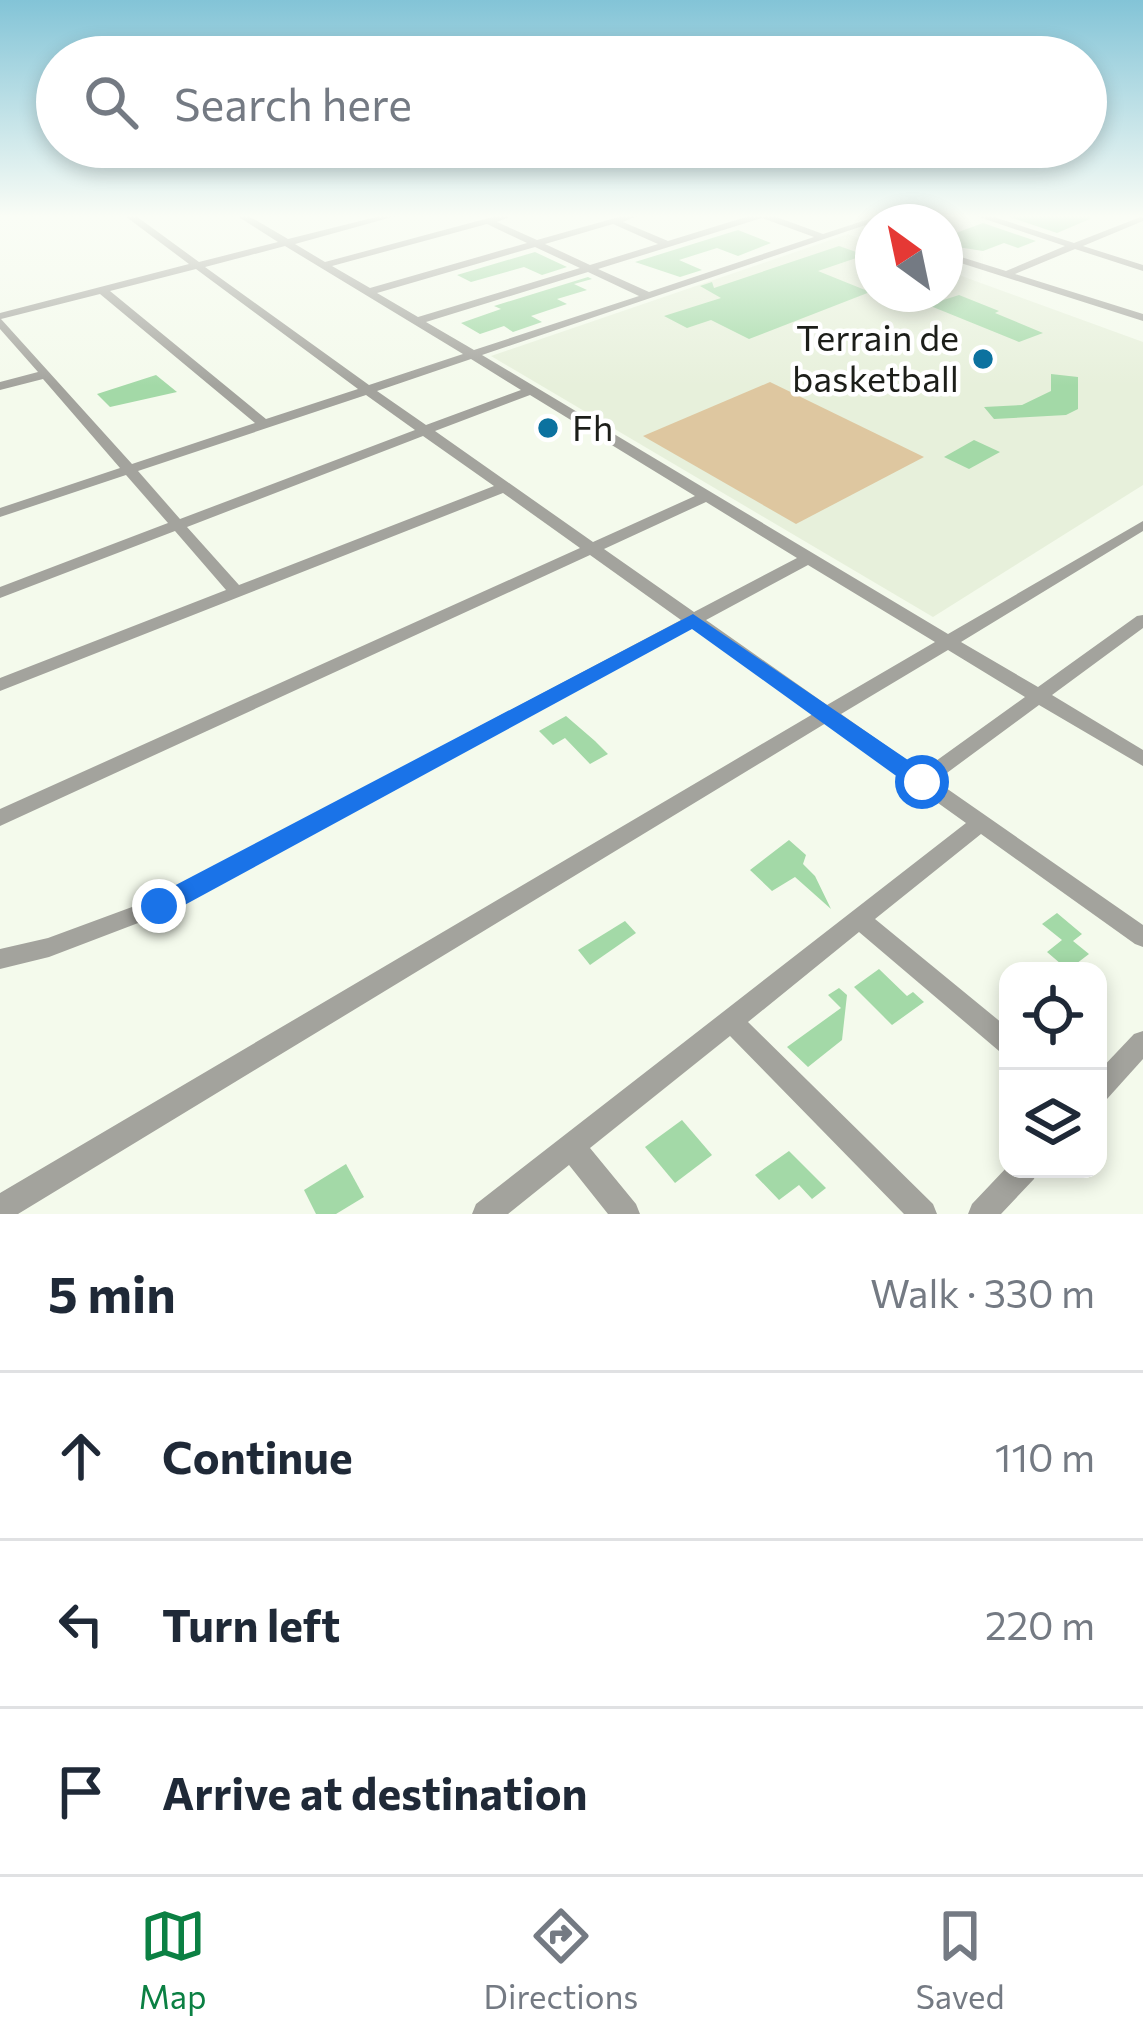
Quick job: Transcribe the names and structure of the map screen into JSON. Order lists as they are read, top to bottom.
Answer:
{
  "places": ["Terrain de basketball", "Fh"],
  "north": "top left",
  "page": {
    "search": "Search here",
    "heading": ["5 min", "Walk · 330 m"],
    "list": [
      ["Continue", "110 m"],
      ["Turn left", "220 m"],
      "Arrive at destination"
    ],
    "nav": ["Map", "Directions", "Saved"]
  }
}
